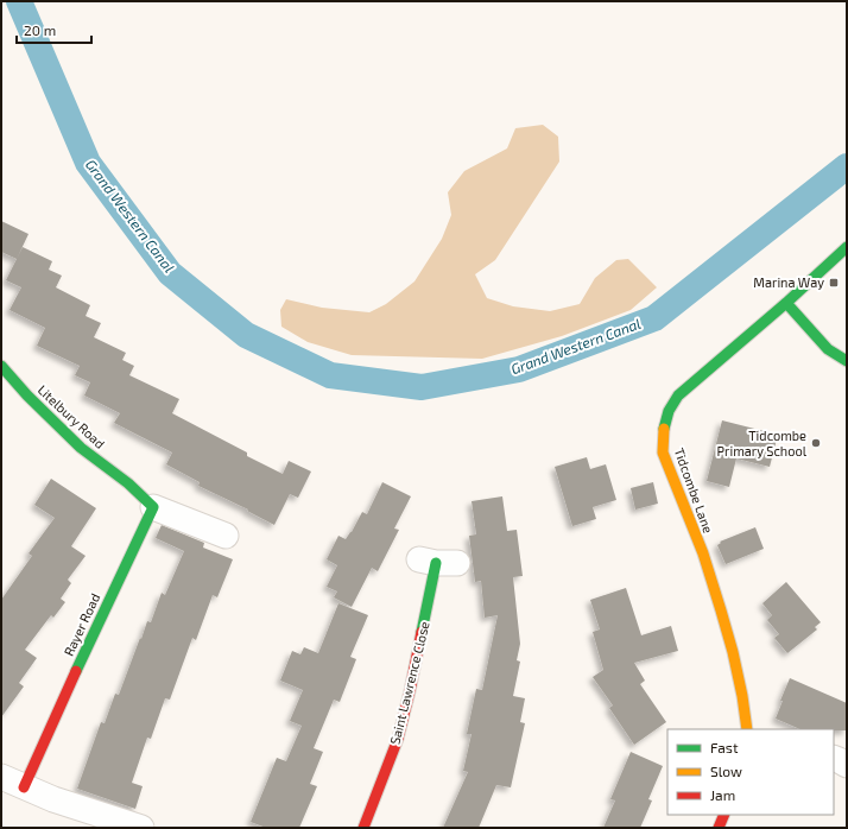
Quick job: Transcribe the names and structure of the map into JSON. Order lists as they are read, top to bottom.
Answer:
{
  "streets": {
    "street": [
      "Litelbury Road",
      "Tidcombe Lane",
      "Rayer Road",
      "Saint Lawrence Close"
    ]
  },
  "crossings": [
    ["Litelbury Road", "Rayer Road"]
  ],
  "water": ["Grand Western Canal"],
  "places": {
    "transit": ["Marina Way"],
    "other": ["Tidcombe Primary School"]
  },
  "legend": ["Fast", "Slow", "Jam"],
  "scale_bar": "20 m"
}
